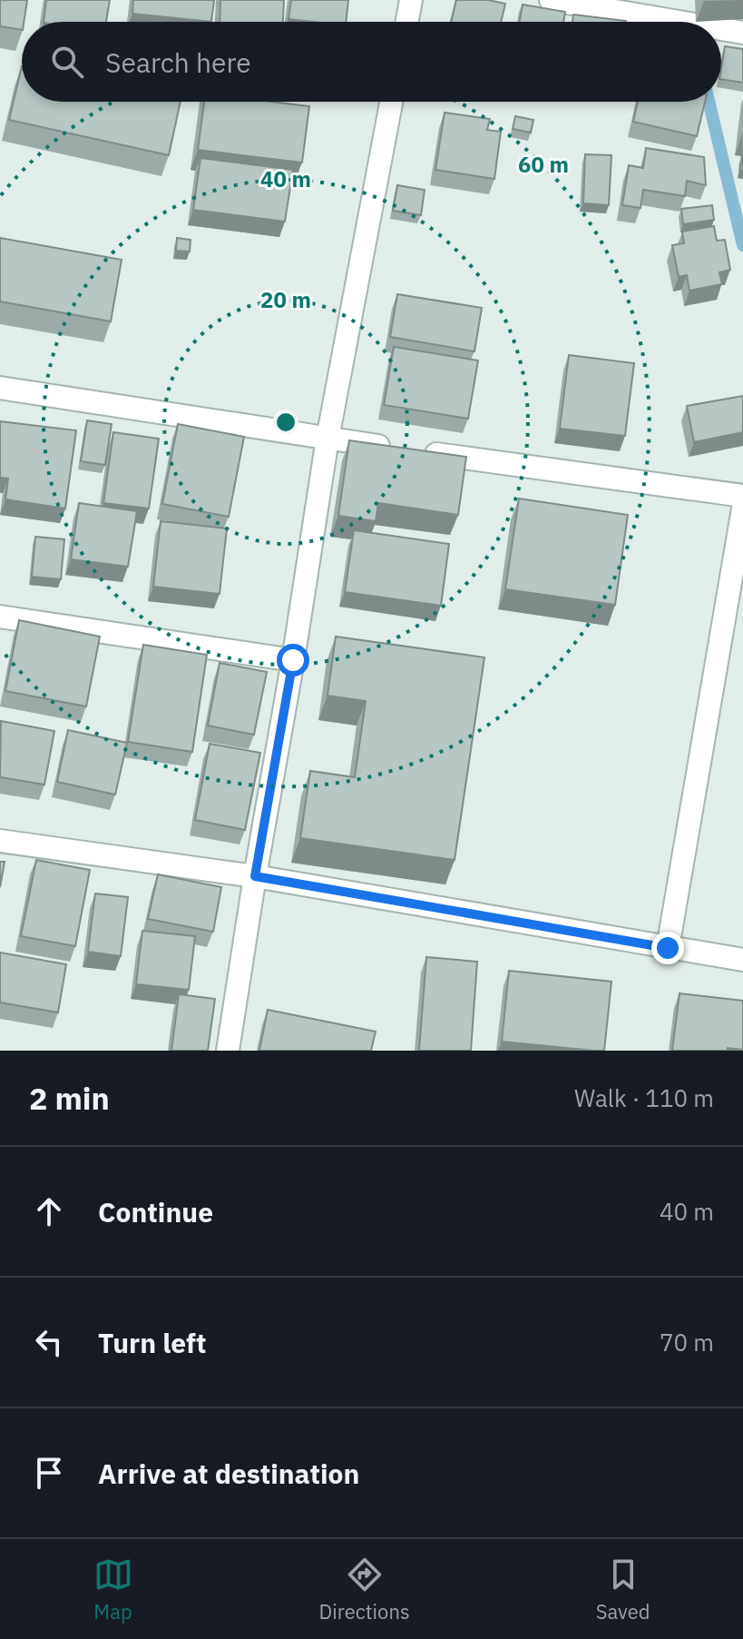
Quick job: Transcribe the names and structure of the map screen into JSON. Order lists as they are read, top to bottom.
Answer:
{
  "page": {
    "search": "Search here",
    "heading": ["2 min", "Walk · 110 m"],
    "list": [
      ["Continue", "40 m"],
      ["Turn left", "70 m"],
      "Arrive at destination"
    ],
    "nav": ["Map", "Directions", "Saved"]
  },
  "rings": ["60 m", "40 m", "20 m"]
}
